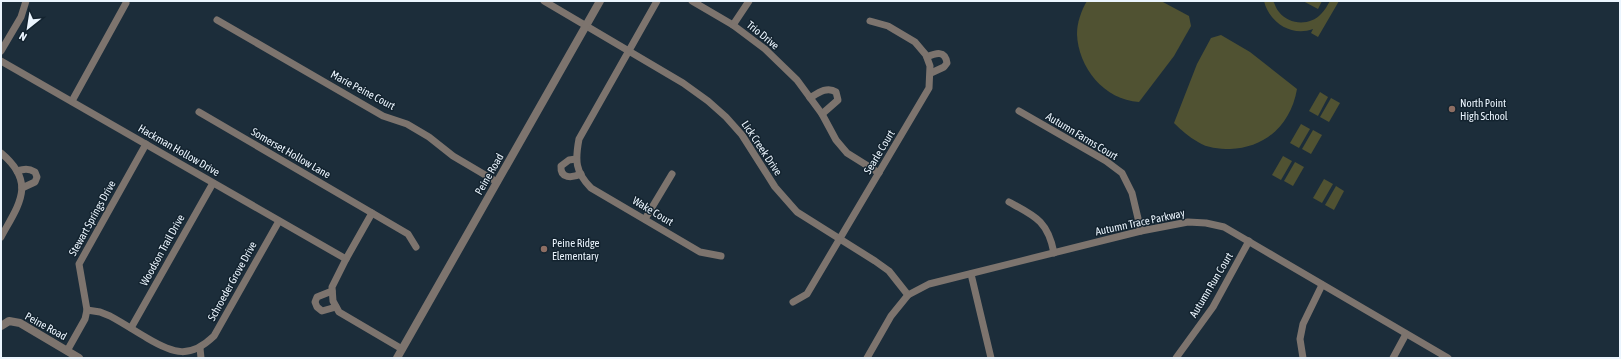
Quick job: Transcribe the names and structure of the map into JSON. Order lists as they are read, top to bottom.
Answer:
{
  "streets": {
    "street": [
      "Trio Drive",
      "Marie Peine Court",
      "Autumn Farms Court",
      "Lick Creek Drive",
      "Hackman Hollow Drive",
      "Searle Court",
      "Somerset Hollow Lane",
      "Peine Road",
      "Wake Court",
      "Stewart Springs Drive",
      "Autumn Trace Parkway",
      "Woodson Trail Drive",
      "Schroeder Grove Drive",
      "Autumn Run Court"
    ]
  },
  "crossings": [
    ["Trio Drive", "Searle Court"],
    ["Marie Peine Court", "Peine Road"],
    ["Autumn Farms Court", "Autumn Trace Parkway"],
    ["Lick Creek Drive", "Searle Court"],
    ["Lick Creek Drive", "Peine Road"],
    ["Lick Creek Drive", "Wake Court"],
    ["Lick Creek Drive", "Autumn Trace Parkway"],
    ["Hackman Hollow Drive", "Stewart Springs Drive"],
    ["Hackman Hollow Drive", "Woodson Trail Drive"],
    ["Hackman Hollow Drive", "Schroeder Grove Drive"],
    ["Stewart Springs Drive", "Schroeder Grove Drive"],
    ["Autumn Trace Parkway", "Autumn Run Court"],
    ["Woodson Trail Drive", "Schroeder Grove Drive"]
  ],
  "places": ["North Point High School", "Peine Ridge Elementary"],
  "north": "bottom left"
}
